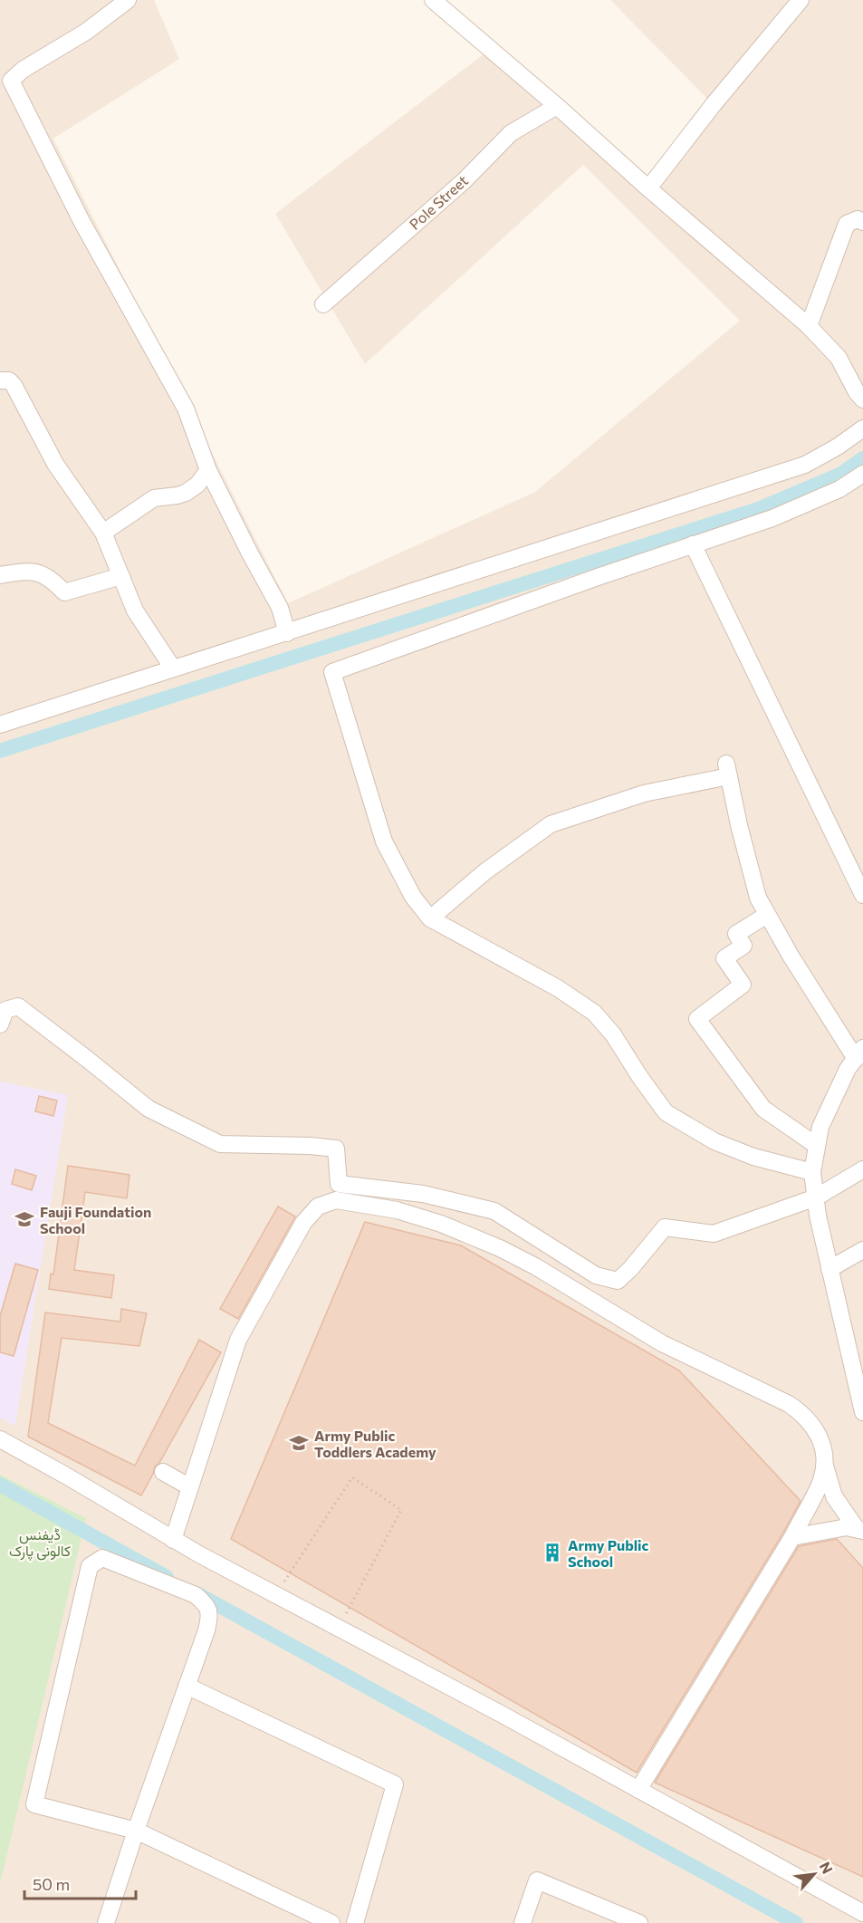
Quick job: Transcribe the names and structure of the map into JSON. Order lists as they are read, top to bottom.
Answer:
{
  "streets": {
    "street": ["Pole Street"]
  },
  "parks": ["ڈیفنس کالونی پارک"],
  "places": {
    "school or university": ["Fauji Foundation School", "Army Public Toddlers Academy"],
    "building": ["Army Public School"]
  },
  "scale_bar": "50 m",
  "north": "top right"
}
